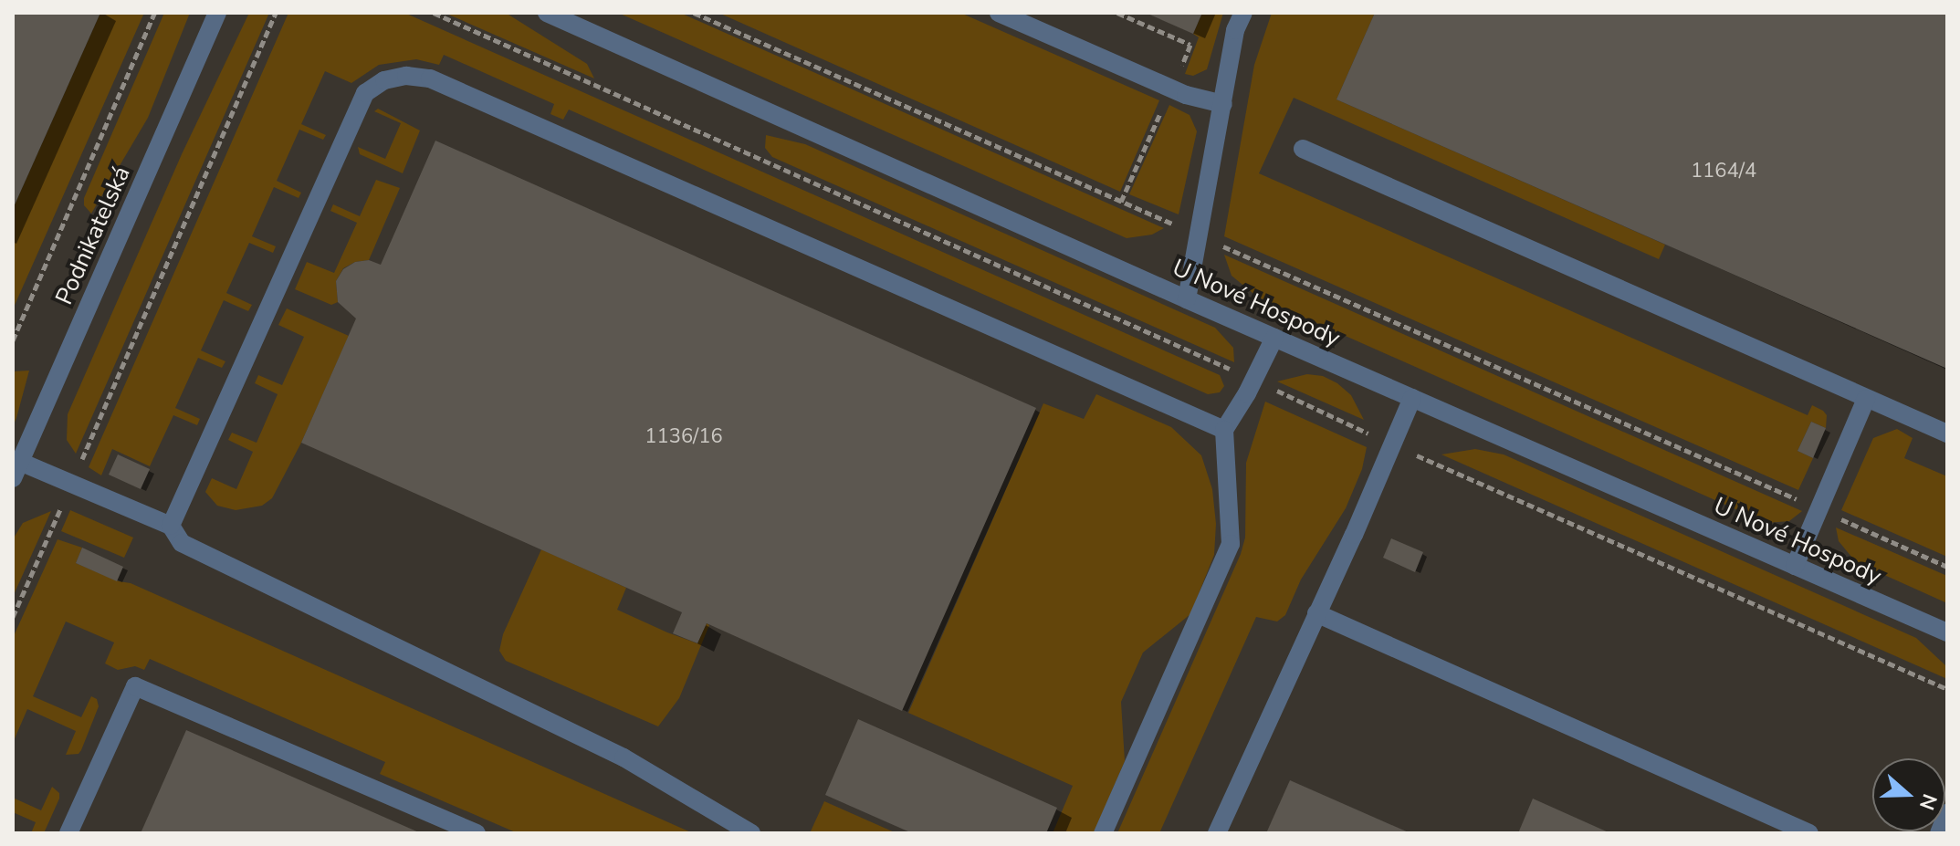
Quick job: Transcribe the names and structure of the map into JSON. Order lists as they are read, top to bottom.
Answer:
{
  "streets": {
    "street": ["Podnikatelská", "U Nové Hospody"]
  },
  "house_numbers": ["1164/4", "1136/16"],
  "north": "right"
}
